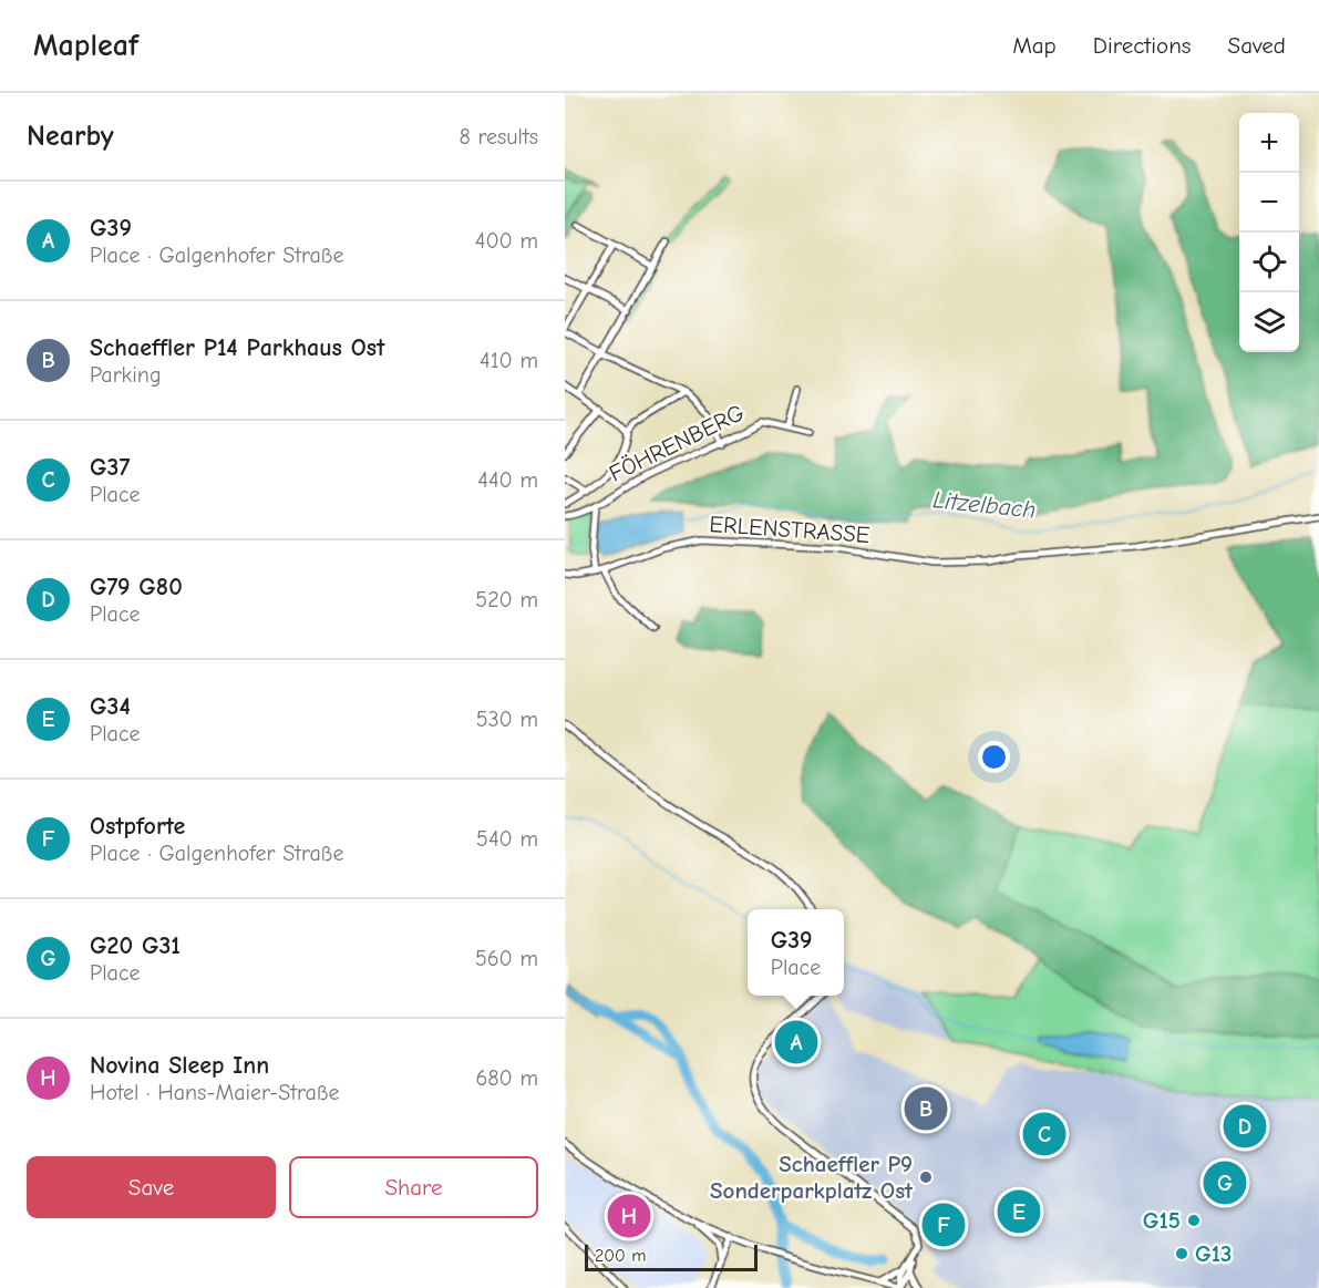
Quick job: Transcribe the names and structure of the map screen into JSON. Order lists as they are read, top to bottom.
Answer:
{
  "streets": {
    "street": ["FÖHRENBERG", "ERLENSTRASSE"]
  },
  "water": ["Litzelbach"],
  "places": ["Schaeffler P9 Sonderparkplatz Ost", "G15", "G13"],
  "scale_bar": "200 m",
  "page": {
    "header": "Mapleaf",
    "nav": ["Map", "Directions", "Saved"],
    "heading": ["Nearby", "8 results"],
    "map_buttons": ["+", "−"],
    "list": [
      {
        "mark": "A",
        "name": "G39",
        "note": "Place · Galgenhofer Straße",
        "value": "400 m"
      },
      {
        "mark": "B",
        "name": "Schaeffler P14 Parkhaus Ost",
        "note": "Parking",
        "value": "410 m"
      },
      {
        "mark": "C",
        "name": "G37",
        "note": "Place",
        "value": "440 m"
      },
      {
        "mark": "D",
        "name": "G79 G80",
        "note": "Place",
        "value": "520 m"
      },
      {
        "mark": "E",
        "name": "G34",
        "note": "Place",
        "value": "530 m"
      },
      {
        "mark": "F",
        "name": "Ostpforte",
        "note": "Place · Galgenhofer Straße",
        "value": "540 m"
      },
      {
        "mark": "G",
        "name": "G20 G31",
        "note": "Place",
        "value": "560 m"
      },
      {
        "mark": "H",
        "name": "Novina Sleep Inn",
        "note": "Hotel · Hans-Maier-Straße",
        "value": "680 m"
      }
    ],
    "popup": ["G39", "Place"],
    "pins": [
      "A",
      "B",
      "D",
      "C",
      "G",
      "E",
      "H",
      "F"
    ],
    "buttons": ["Save", "Share"],
    "scale": "200 m"
  }
}
